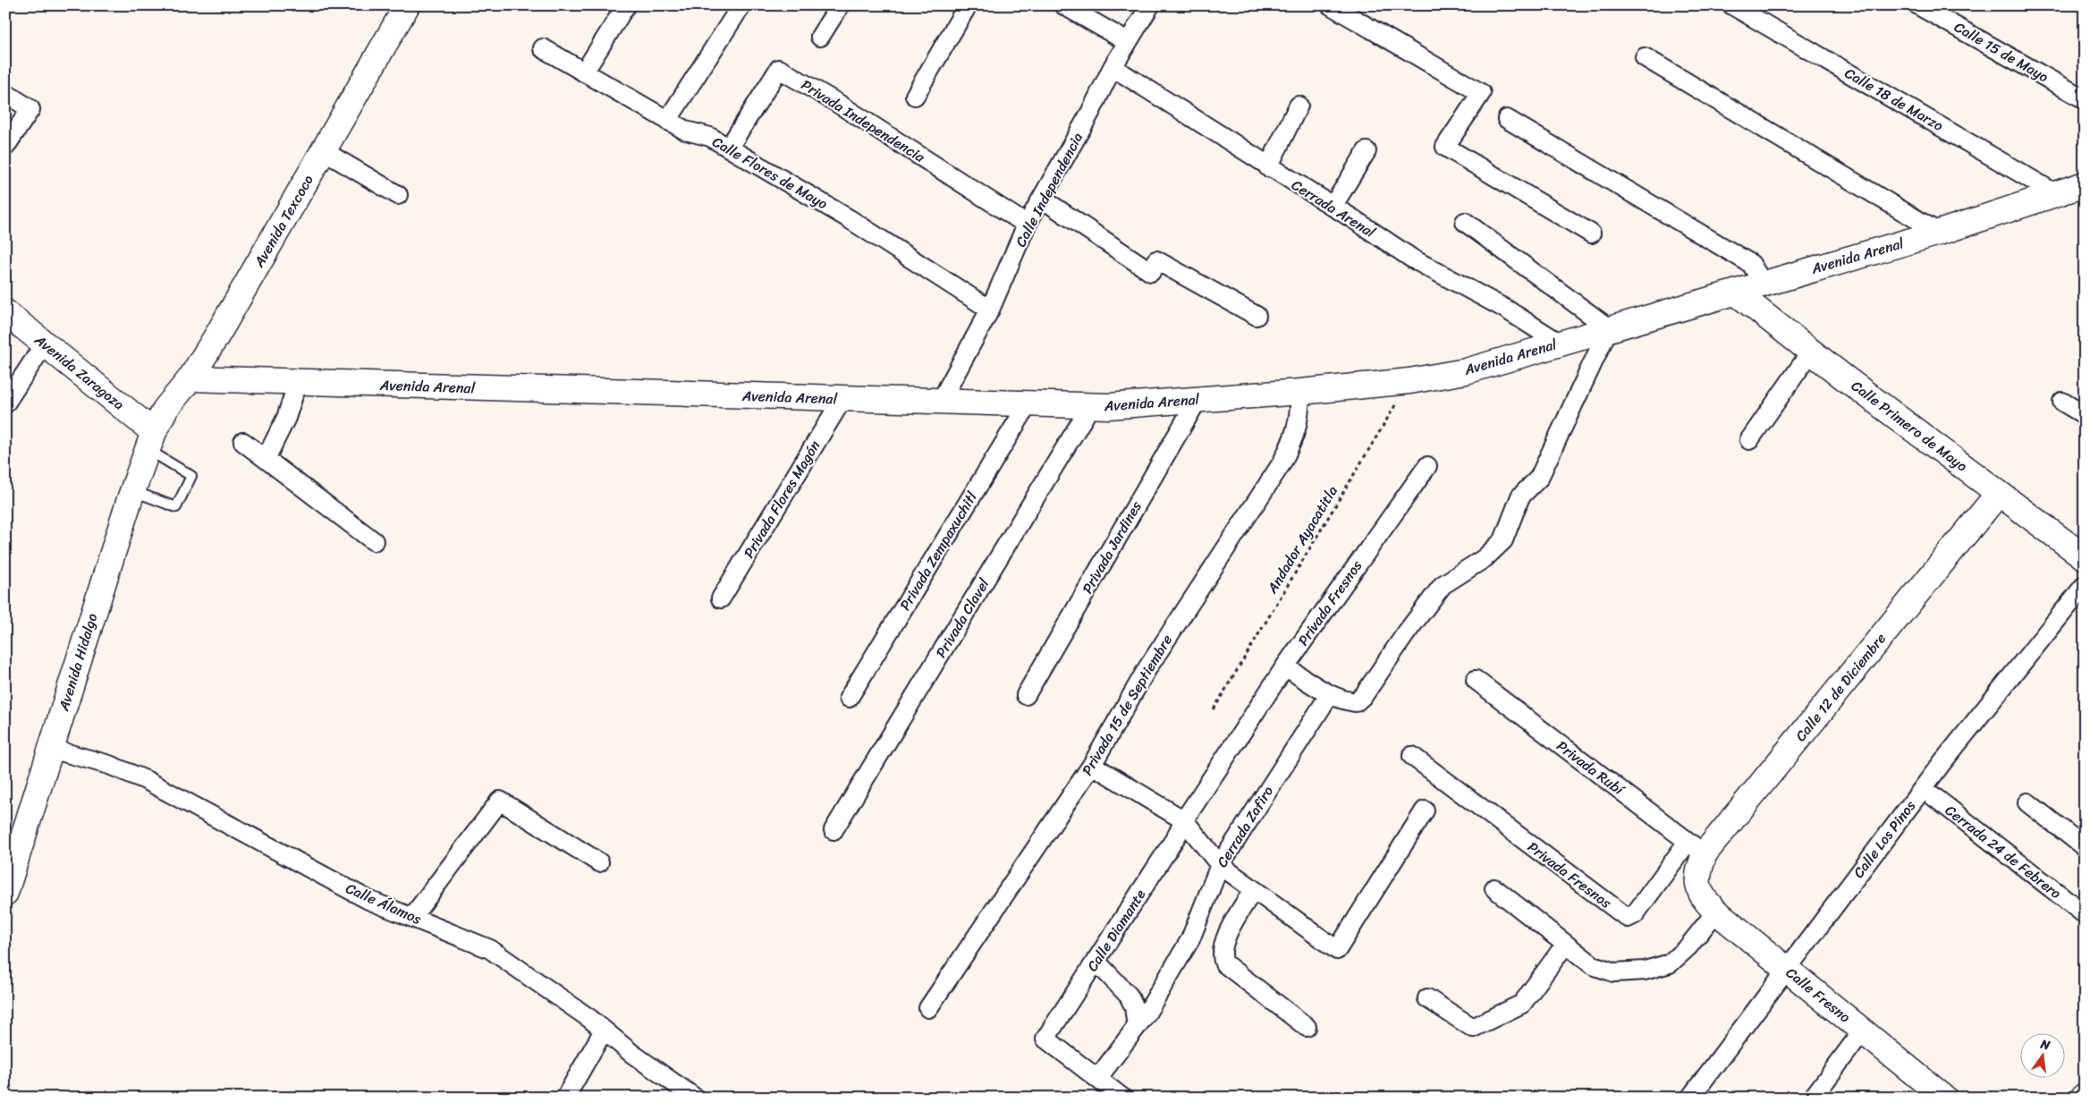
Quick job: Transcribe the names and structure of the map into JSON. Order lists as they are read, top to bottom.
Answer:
{
  "streets": {
    "main road": [
      "Avenida Texcoco",
      "Avenida Arenal",
      "Avenida Zaragoza",
      "Calle Primero de Mayo",
      "Avenida Hidalgo",
      "Calle 12 de Diciembre",
      "Calle Fresno"
    ],
    "street": [
      "Calle 15 de Mayo",
      "Calle 18 de Marzo",
      "Privada Independencia",
      "Calle Flores de Mayo",
      "Calle Independencia",
      "Cerrada Arenal",
      "Privada Flores Magón",
      "Privada Jardines",
      "Privada Zempaxuchitl",
      "Privada Fresnos",
      "Privada Clavel",
      "Privada 15 de Septiembre",
      "Privada Rubí",
      "Cerrada Zafiro",
      "Calle Los Pinos",
      "Cerrada 24 de Febrero",
      "Calle Álamos",
      "Calle Diamante"
    ],
    "path": ["Andador Ayacatitla"]
  },
  "crossings": [
    ["Calle 18 de Marzo", "Avenida Arenal"],
    ["Privada Independencia", "Calle Flores de Mayo"],
    ["Privada Independencia", "Calle Independencia"],
    ["Calle Flores de Mayo", "Calle Independencia"],
    ["Calle Independencia", "Cerrada Arenal"],
    ["Calle Independencia", "Avenida Arenal"],
    ["Cerrada Arenal", "Avenida Arenal"],
    ["Avenida Texcoco", "Avenida Arenal"],
    ["Avenida Texcoco", "Avenida Zaragoza"],
    ["Avenida Texcoco", "Avenida Hidalgo"],
    ["Avenida Arenal", "Calle Primero de Mayo"],
    ["Avenida Arenal", "Privada Flores Magón"],
    ["Avenida Arenal", "Andador Ayacatitla"],
    ["Avenida Arenal", "Privada Jardines"],
    ["Avenida Arenal", "Privada Zempaxuchitl"],
    ["Avenida Arenal", "Privada Clavel"],
    ["Avenida Arenal", "Privada 15 de Septiembre"],
    ["Avenida Zaragoza", "Avenida Hidalgo"],
    ["Calle Primero de Mayo", "Calle 12 de Diciembre"],
    ["Privada Fresnos", "Calle 12 de Diciembre"],
    ["Privada Fresnos", "Calle Diamante"],
    ["Avenida Hidalgo", "Calle Álamos"],
    ["Calle 12 de Diciembre", "Privada Rubí"],
    ["Calle 12 de Diciembre", "Calle Fresno"],
    ["Cerrada Zafiro", "Calle Diamante"],
    ["Calle Los Pinos", "Cerrada 24 de Febrero"],
    ["Calle Los Pinos", "Calle Fresno"]
  ],
  "north": "top"
}
